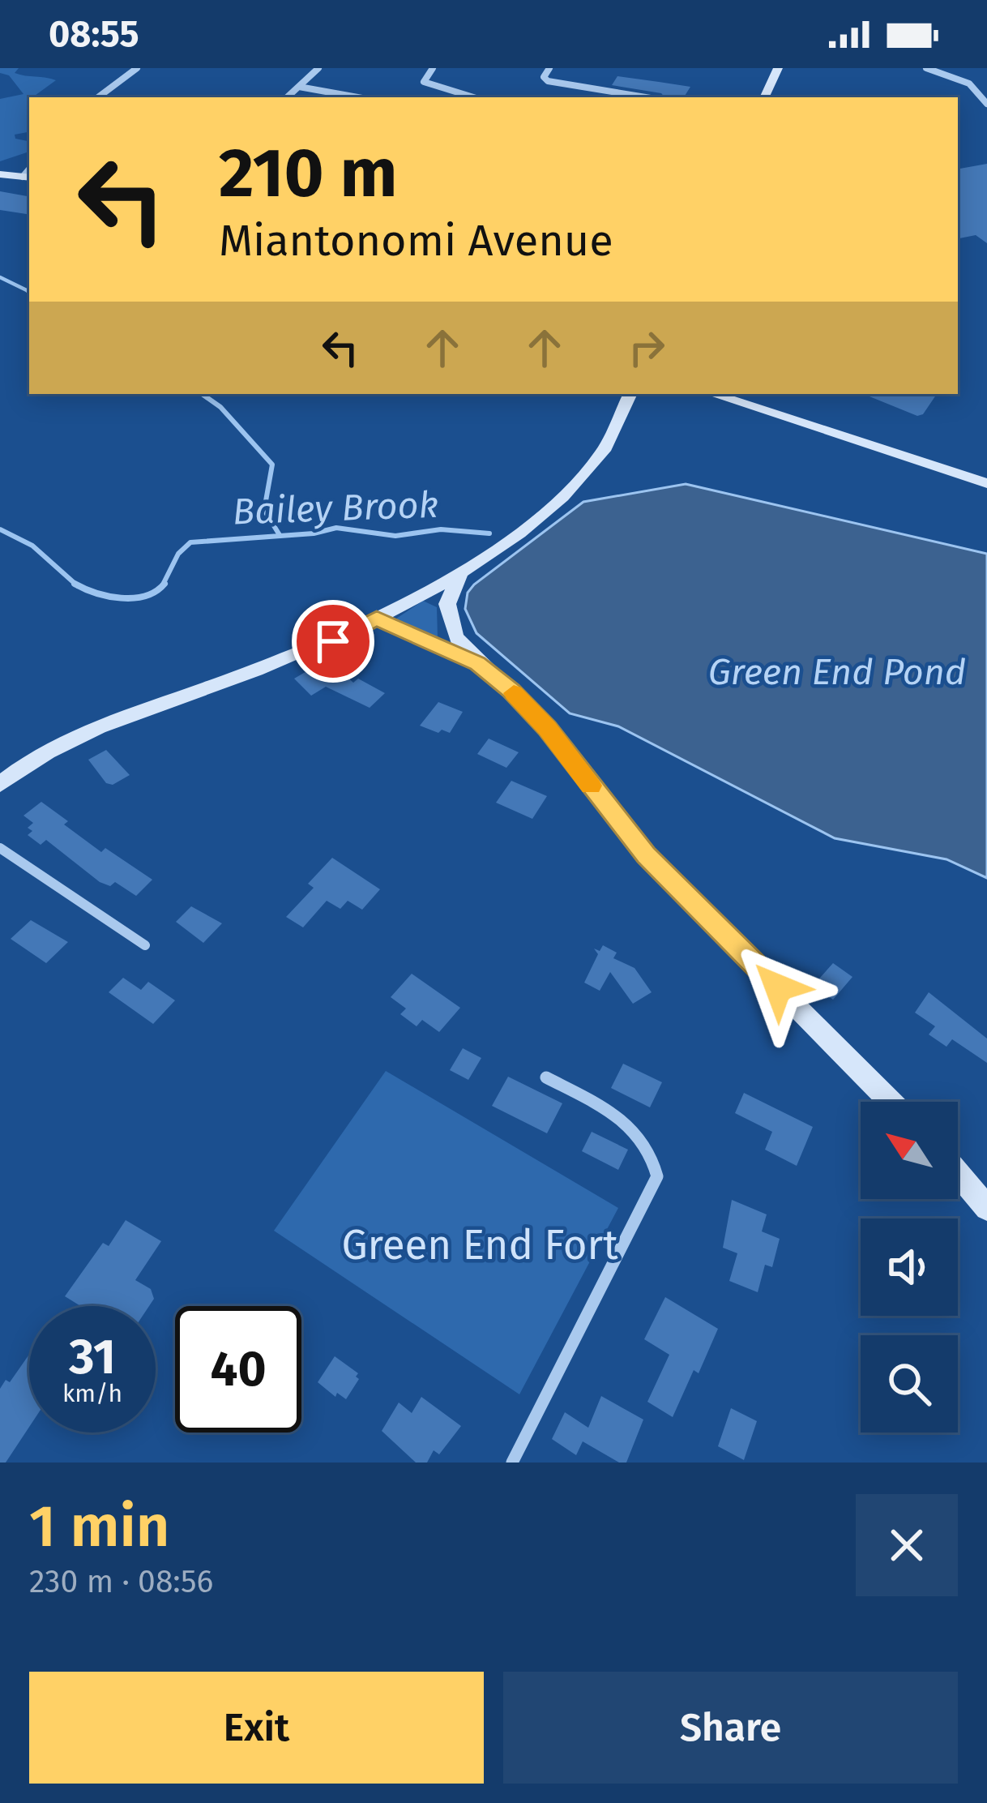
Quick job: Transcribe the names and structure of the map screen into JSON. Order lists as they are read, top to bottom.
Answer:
{
  "water": ["Bailey Brook", "Green End Pond"],
  "parks": ["Green End Fort"],
  "north": "top left",
  "page": {
    "status": "08:55",
    "turn": ["210 m", "Miantonomi Avenue"],
    "speed": "31 km/h",
    "limit": "40",
    "heading": ["1 min", "230 m · 08:56"],
    "buttons": ["Exit", "Share"]
  }
}
